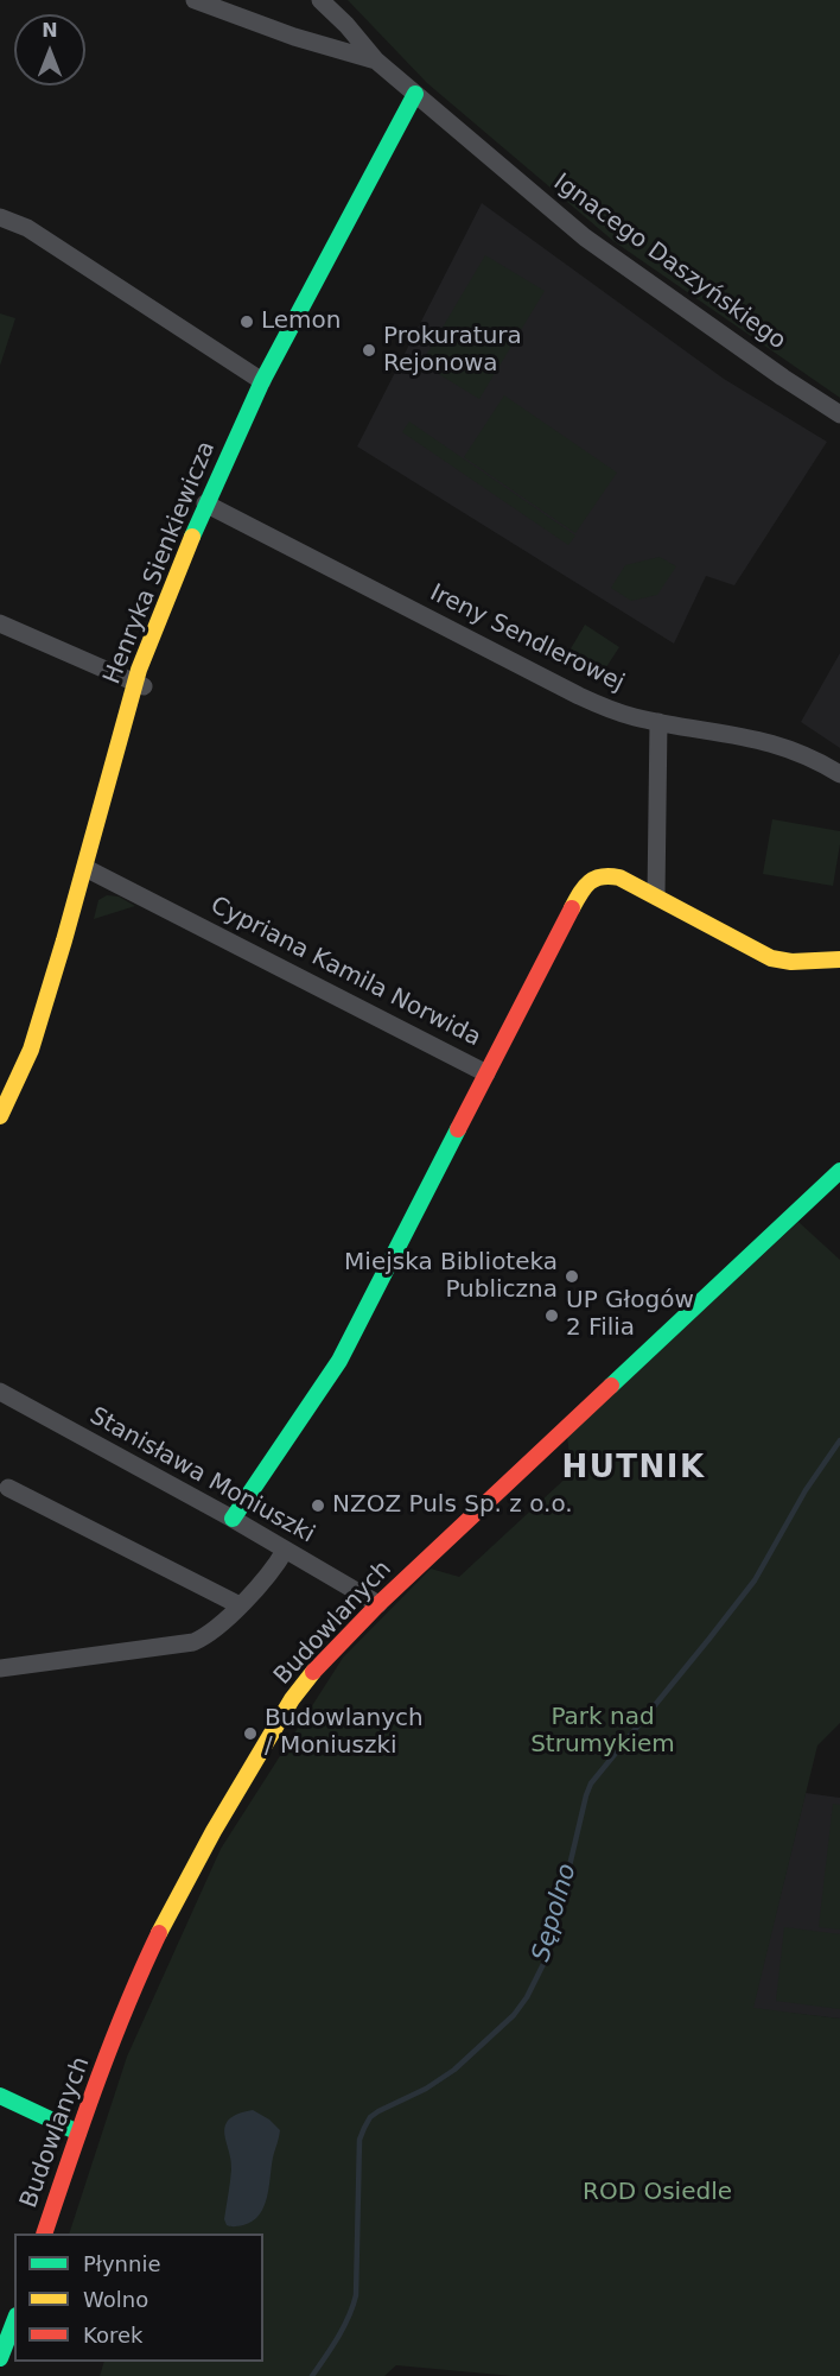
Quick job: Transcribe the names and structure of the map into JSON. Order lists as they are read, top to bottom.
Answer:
{
  "streets": {
    "street": [
      "Ignacego Daszyńskiego",
      "Henryka Sienkiewicza",
      "Ireny Sendlerowej",
      "Cypriana Kamila Norwida",
      "Stanisława Moniuszki",
      "Budowlanych"
    ]
  },
  "crossings": [
    ["Ignacego Daszyńskiego", "Henryka Sienkiewicza"],
    ["Henryka Sienkiewicza", "Ireny Sendlerowej"],
    ["Henryka Sienkiewicza", "Cypriana Kamila Norwida"],
    ["Stanisława Moniuszki", "Budowlanych"]
  ],
  "districts": ["HUTNIK"],
  "water": ["Sępolno"],
  "parks": ["Park nad Strumykiem", "ROD Osiedle"],
  "places": [
    "Lemon",
    "Prokuratura Rejonowa",
    "Miejska Biblioteka Publiczna",
    "UP Głogów 2 Filia",
    "NZOZ Puls Sp. z o.o.",
    "Budowlanych / Moniuszki"
  ],
  "legend": ["Płynnie", "Wolno", "Korek"],
  "north": "top"
}
